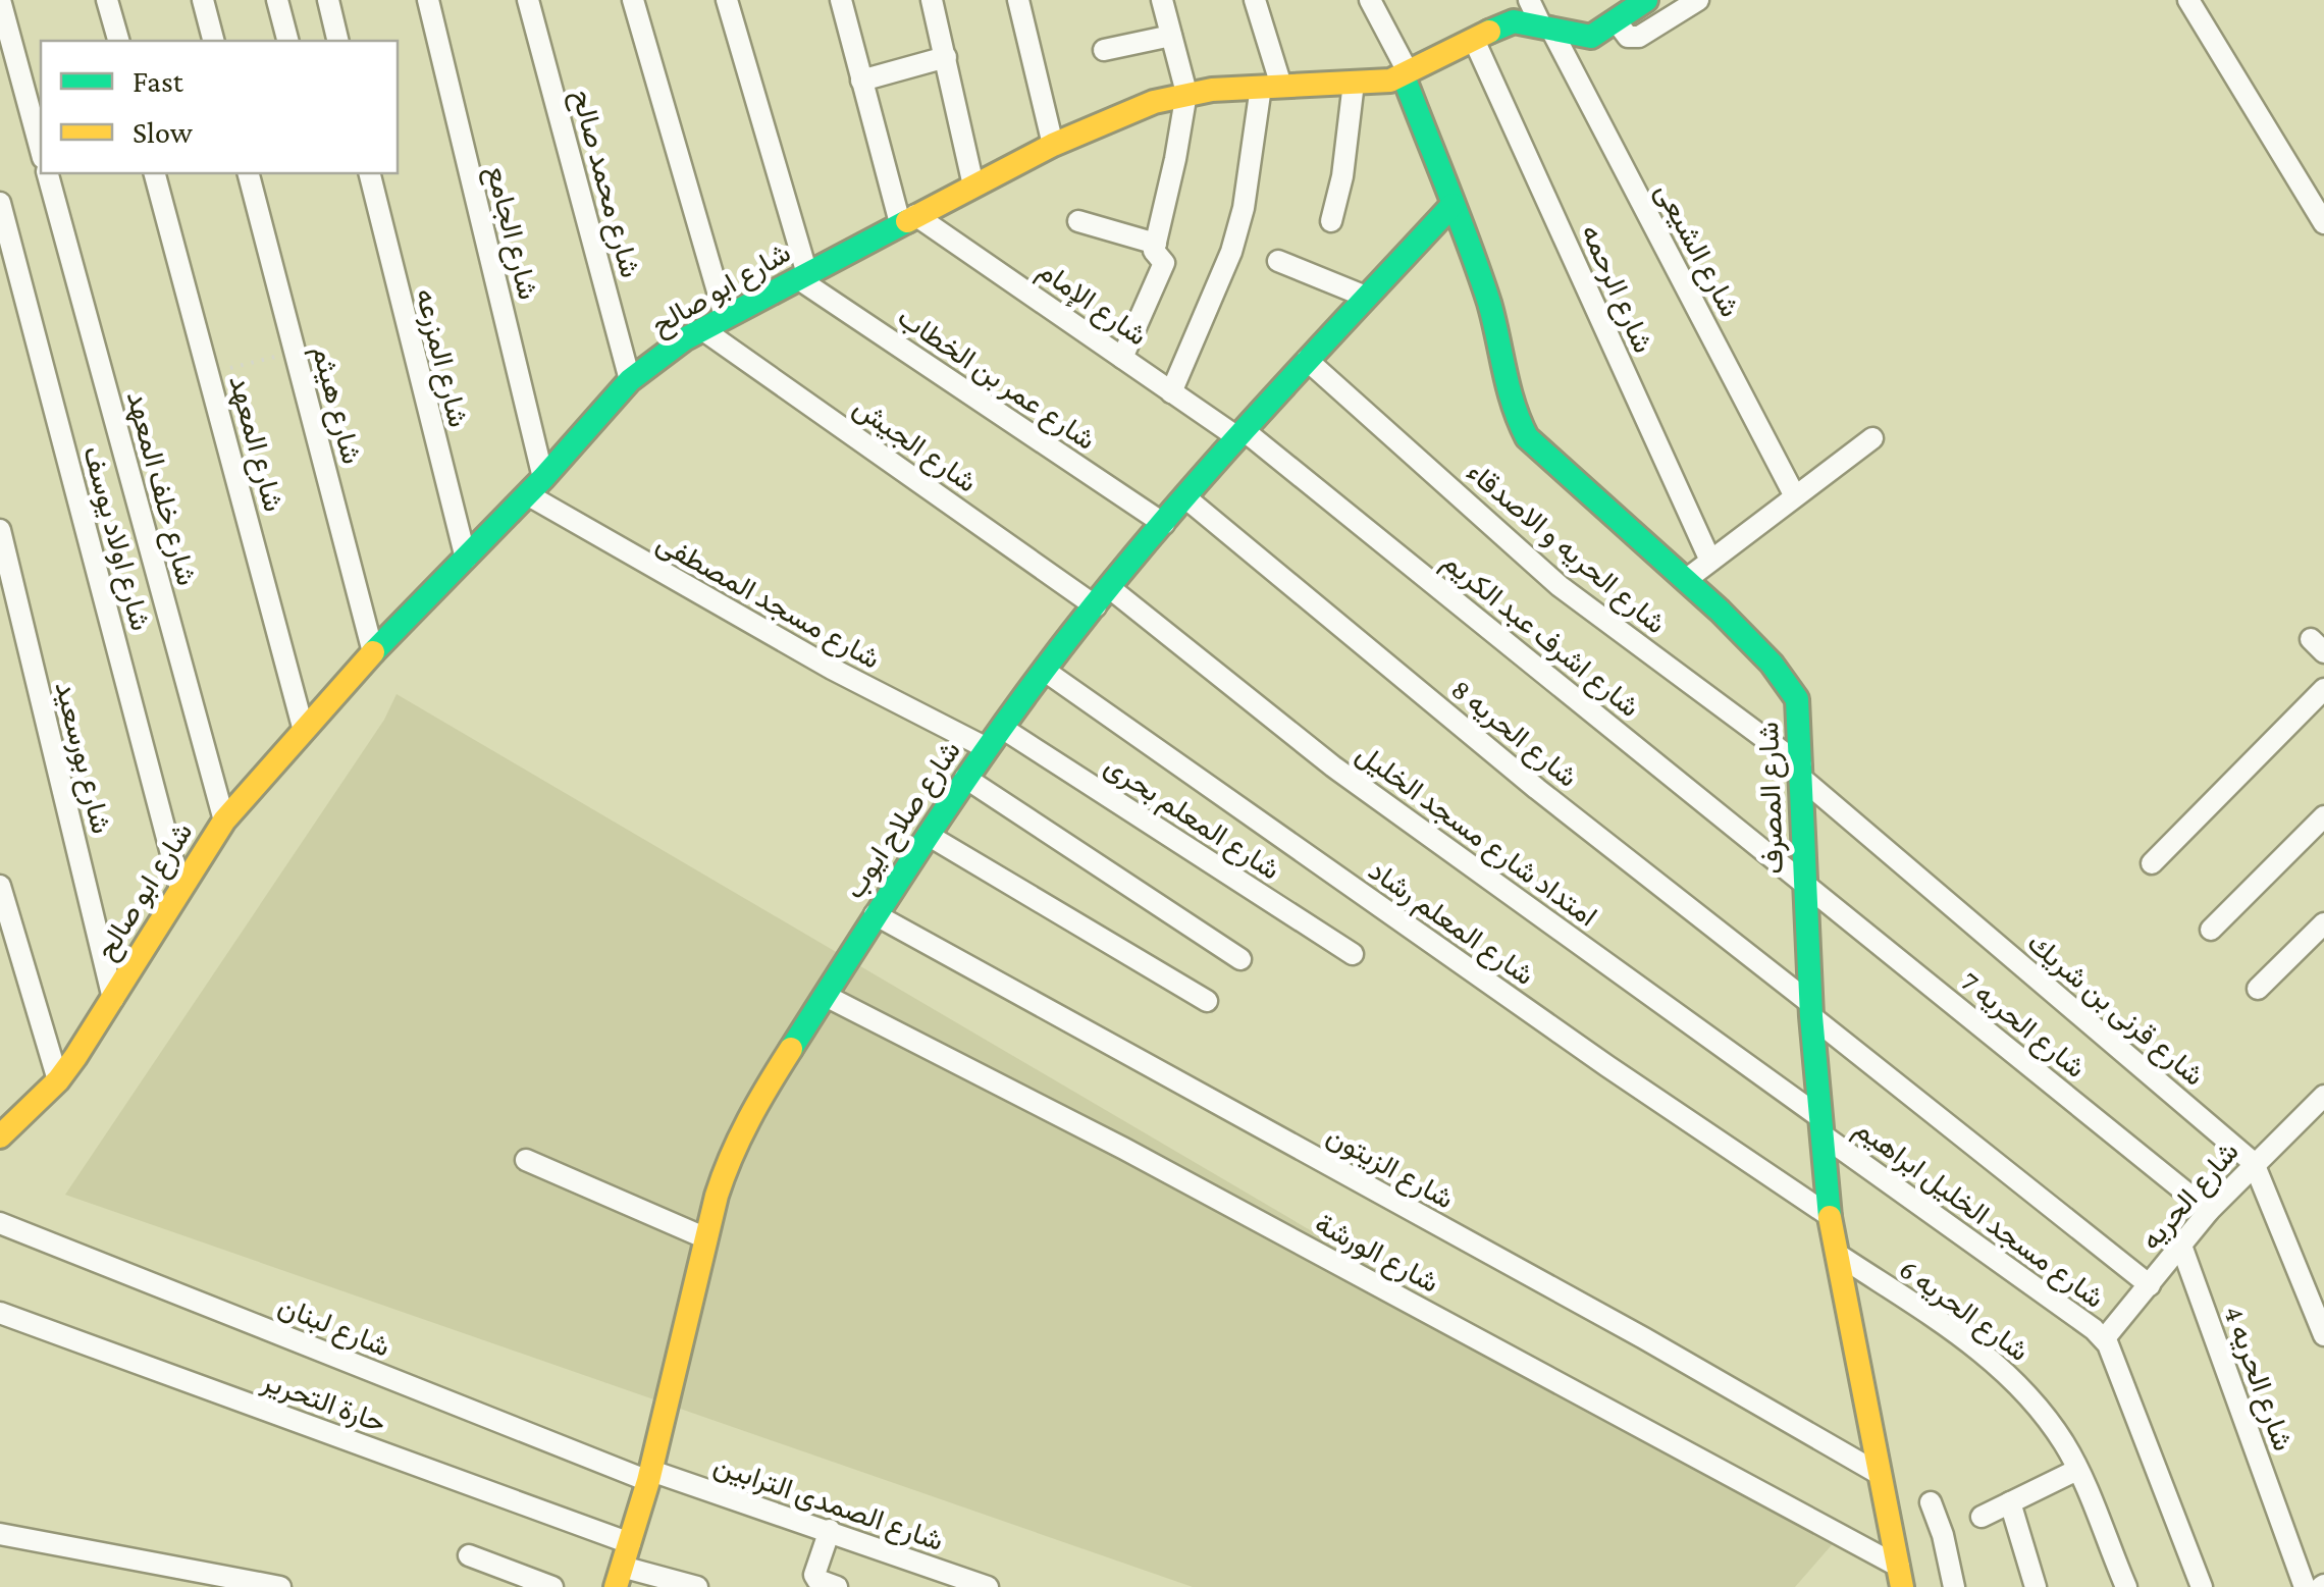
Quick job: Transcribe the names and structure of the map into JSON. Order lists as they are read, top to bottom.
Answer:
{
  "streets": {
    "street": [
      "شارع محمد صالح",
      "شارع الجامع",
      "شارع الشيعى",
      "شارع ابو صالح",
      "شارع الرحمه",
      "شارع الإمام",
      "شارع المزرعه",
      "شارع عمر بن الخطاب",
      "شارع هيثم",
      "شارع المعهد",
      "شارع الجيش",
      "شارع خلف المعهد",
      "شارع اولاد يوسف",
      "شارع الحريه و الاصدقاء",
      "شارع مسجد المصطفى",
      "شارع اشرف عبد الكريم",
      "شارع الحريه 8",
      "شارع بورسعيد",
      "شارع المصرف",
      "شارع المعلم بحرى",
      "شارع صلاح ايوب",
      "امتداد شارع مسجد الخليل",
      "شارع المعلم رشاد",
      "شارع قرنى بن شريك",
      "شارع الحريه 7",
      "شارع الزيتون",
      "شارع الحريه",
      "شارع مسجد الخليل ابراهيم",
      "شارع الورشة",
      "شارع الحريه 6",
      "شارع لبنان",
      "شارع الحريه 4",
      "حارة التحرير",
      "شارع الصمدى الترابين"
    ]
  },
  "crossings": [
    ["شارع محمد صالح", "شارع ابو صالح"],
    ["شارع الجامع", "شارع ابو صالح"],
    ["شارع الجامع", "شارع مسجد المصطفى"],
    ["شارع الشيعى", "شارع ابو صالح"],
    ["شارع ابو صالح", "شارع الرحمه"],
    ["شارع ابو صالح", "شارع الإمام"],
    ["شارع ابو صالح", "شارع المزرعه"],
    ["شارع ابو صالح", "شارع عمر بن الخطاب"],
    ["شارع ابو صالح", "شارع هيثم"],
    ["شارع ابو صالح", "شارع المعهد"],
    ["شارع ابو صالح", "شارع الجيش"],
    ["شارع ابو صالح", "شارع خلف المعهد"],
    ["شارع ابو صالح", "شارع اولاد يوسف"],
    ["شارع ابو صالح", "شارع مسجد المصطفى"],
    ["شارع ابو صالح", "شارع بورسعيد"],
    ["شارع ابو صالح", "شارع المصرف"],
    ["شارع الإمام", "شارع اشرف عبد الكريم"],
    ["شارع الإمام", "شارع صلاح ايوب"],
    ["شارع عمر بن الخطاب", "شارع صلاح ايوب"],
    ["شارع الجيش", "شارع صلاح ايوب"],
    ["شارع الجيش", "امتداد شارع مسجد الخليل"],
    ["شارع الحريه و الاصدقاء", "شارع المصرف"],
    ["شارع الحريه و الاصدقاء", "شارع صلاح ايوب"],
    ["شارع الحريه و الاصدقاء", "شارع قرنى بن شريك"],
    ["شارع مسجد المصطفى", "شارع صلاح ايوب"],
    ["شارع اشرف عبد الكريم", "شارع المصرف"],
    ["شارع اشرف عبد الكريم", "شارع صلاح ايوب"],
    ["شارع اشرف عبد الكريم", "شارع الحريه 7"],
    ["شارع الحريه 8", "شارع المصرف"],
    ["شارع الحريه 8", "شارع صلاح ايوب"],
    ["شارع الحريه 8", "شارع الحريه"],
    ["شارع المصرف", "شارع صلاح ايوب"],
    ["شارع المصرف", "امتداد شارع مسجد الخليل"],
    ["شارع المصرف", "شارع المعلم رشاد"],
    ["شارع المصرف", "شارع قرنى بن شريك"],
    ["شارع المصرف", "شارع الحريه 7"],
    ["شارع المصرف", "شارع الزيتون"],
    ["شارع المصرف", "شارع مسجد الخليل ابراهيم"],
    ["شارع المصرف", "شارع الورشة"],
    ["شارع المصرف", "شارع الحريه 6"],
    ["شارع المعلم بحرى", "شارع صلاح ايوب"],
    ["شارع صلاح ايوب", "امتداد شارع مسجد الخليل"],
    ["شارع صلاح ايوب", "شارع المعلم رشاد"],
    ["شارع صلاح ايوب", "شارع الزيتون"],
    ["شارع صلاح ايوب", "شارع الورشة"],
    ["شارع صلاح ايوب", "شارع لبنان"],
    ["شارع صلاح ايوب", "حارة التحرير"],
    ["شارع صلاح ايوب", "شارع الصمدى الترابين"],
    ["امتداد شارع مسجد الخليل", "شارع مسجد الخليل ابراهيم"],
    ["شارع قرنى بن شريك", "شارع الحريه"],
    ["شارع الحريه 7", "شارع الحريه"],
    ["شارع الحريه", "شارع مسجد الخليل ابراهيم"],
    ["شارع الحريه", "شارع الحريه 4"],
    ["شارع لبنان", "شارع الصمدى الترابين"]
  ],
  "legend": ["Fast", "Slow"]
}
